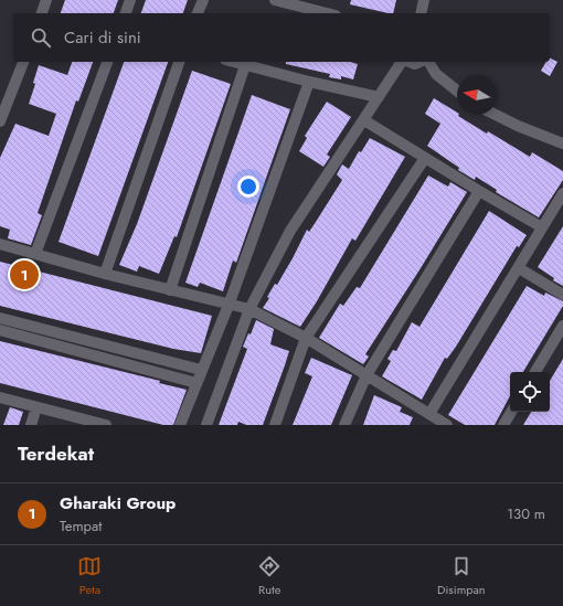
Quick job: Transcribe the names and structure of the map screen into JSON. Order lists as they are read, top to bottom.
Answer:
{
  "north": "left",
  "page": {
    "search": "Cari di sini",
    "pins": "1",
    "heading": "Terdekat",
    "list": [
      {
        "mark": "1",
        "name": "Gharaki Group",
        "note": "Tempat",
        "value": "130 m"
      }
    ],
    "nav": ["Peta", "Rute", "Disimpan"]
  }
}
